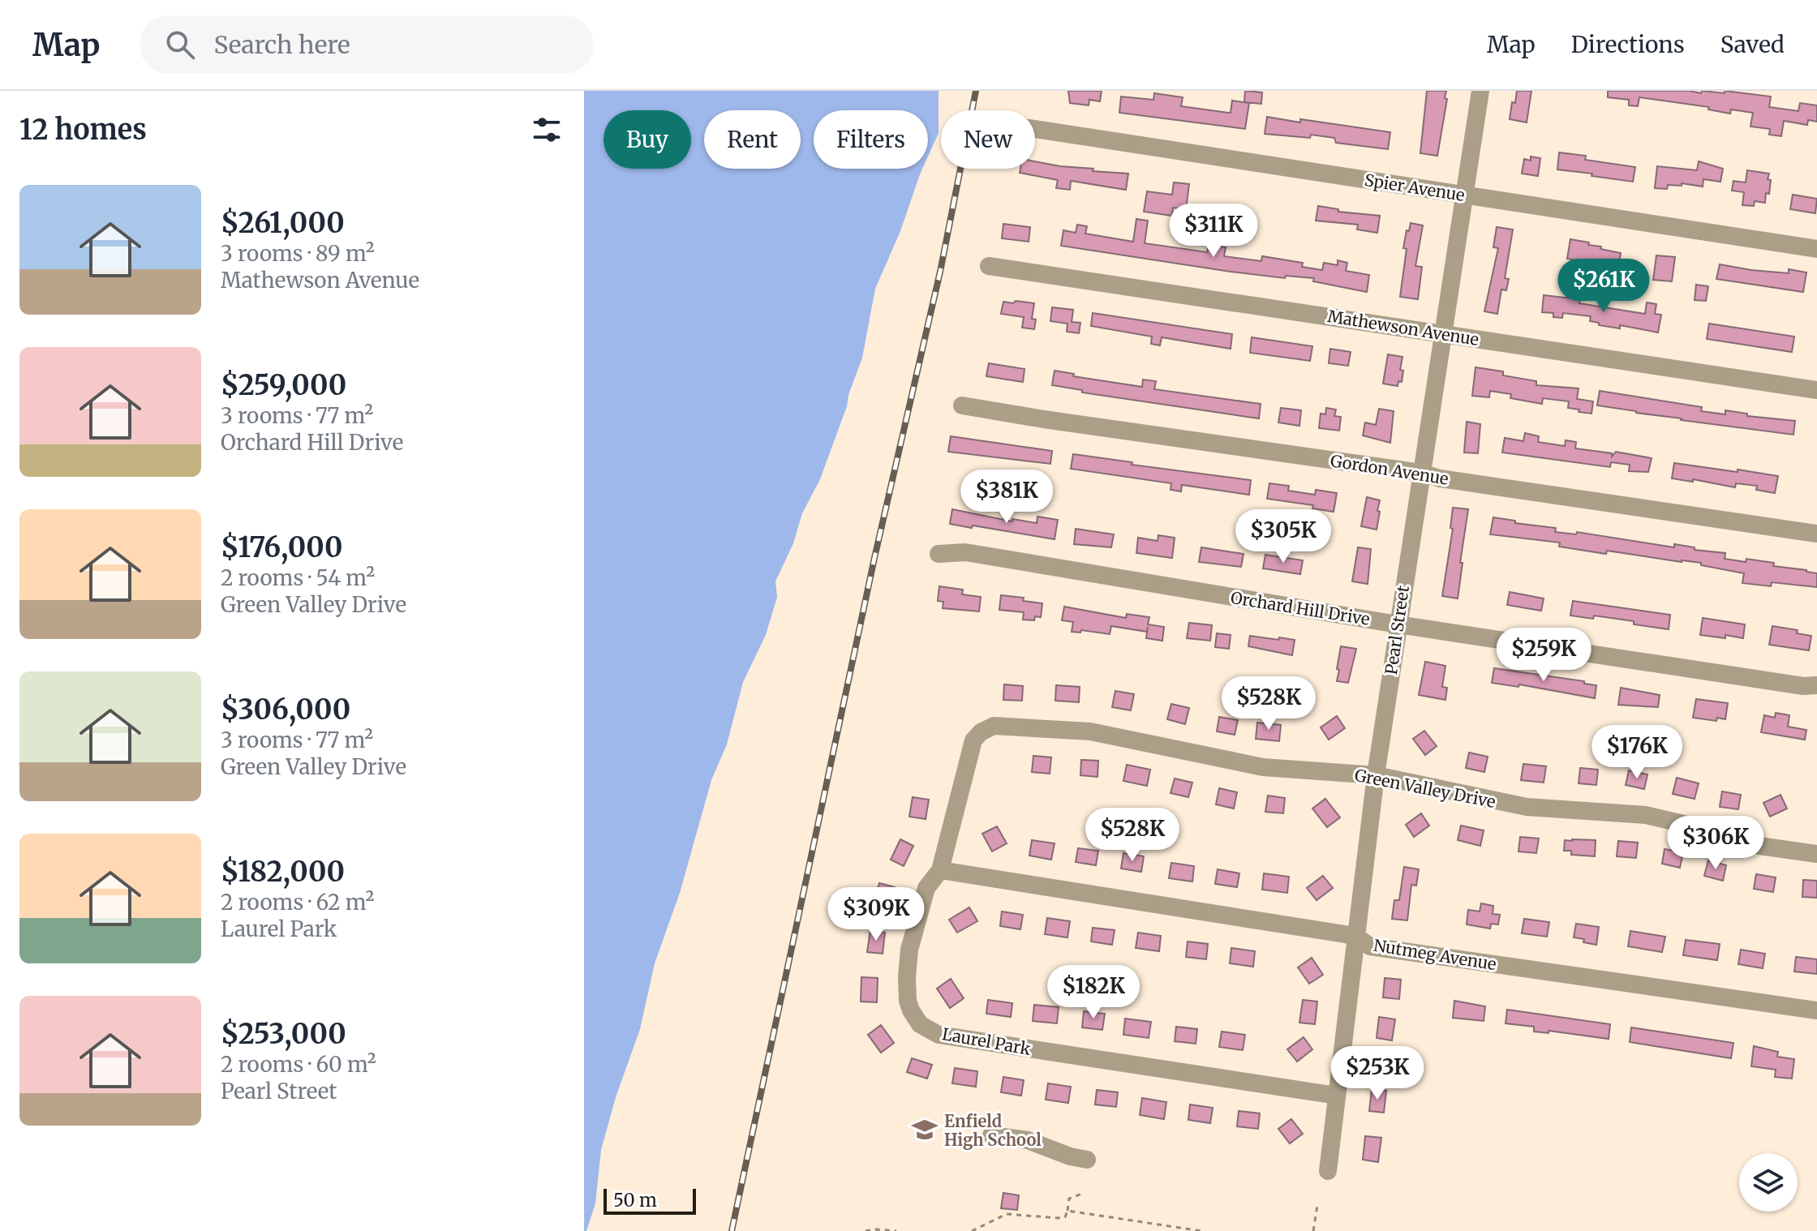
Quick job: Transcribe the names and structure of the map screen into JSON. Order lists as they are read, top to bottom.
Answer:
{
  "streets": {
    "street": [
      "Spier Avenue",
      "Mathewson Avenue",
      "Gordon Avenue",
      "Orchard Hill Drive",
      "Pearl Street",
      "Green Valley Drive",
      "Nutmeg Avenue",
      "Laurel Park"
    ]
  },
  "crossings": [
    ["Spier Avenue", "Pearl Street"],
    ["Mathewson Avenue", "Pearl Street"],
    ["Gordon Avenue", "Pearl Street"],
    ["Orchard Hill Drive", "Pearl Street"],
    ["Pearl Street", "Green Valley Drive"],
    ["Pearl Street", "Nutmeg Avenue"],
    ["Pearl Street", "Laurel Park"],
    ["Green Valley Drive", "Laurel Park"],
    ["Nutmeg Avenue", "Laurel Park"]
  ],
  "places": {
    "school or university": ["Enfield High School"]
  },
  "scale_bar": "50 m",
  "page": {
    "header": "Map",
    "search": "Search here",
    "nav": ["Map", "Directions", "Saved"],
    "heading": "12 homes",
    "chip": [
      "Buy",
      "Rent",
      "Filters",
      "New"
    ],
    "list": [
      {
        "name": "$261,000",
        "note": "3 rooms · 89 m² · Mathewson Avenue"
      },
      {
        "name": "$259,000",
        "note": "3 rooms · 77 m² · Orchard Hill Drive"
      },
      {
        "name": "$176,000",
        "note": "2 rooms · 54 m² · Green Valley Drive"
      },
      {
        "name": "$306,000",
        "note": "3 rooms · 77 m² · Green Valley Drive"
      },
      {
        "name": "$182,000",
        "note": "2 rooms · 62 m² · Laurel Park"
      },
      {
        "name": "$253,000",
        "note": "2 rooms · 60 m² · Pearl Street"
      }
    ],
    "price": [
      "$311K",
      "$261K",
      "$381K",
      "$305K",
      "$259K",
      "$528K",
      "$176K",
      "$528K",
      "$306K",
      "$309K",
      "$182K",
      "$253K"
    ],
    "scale": "50 m"
  }
}
